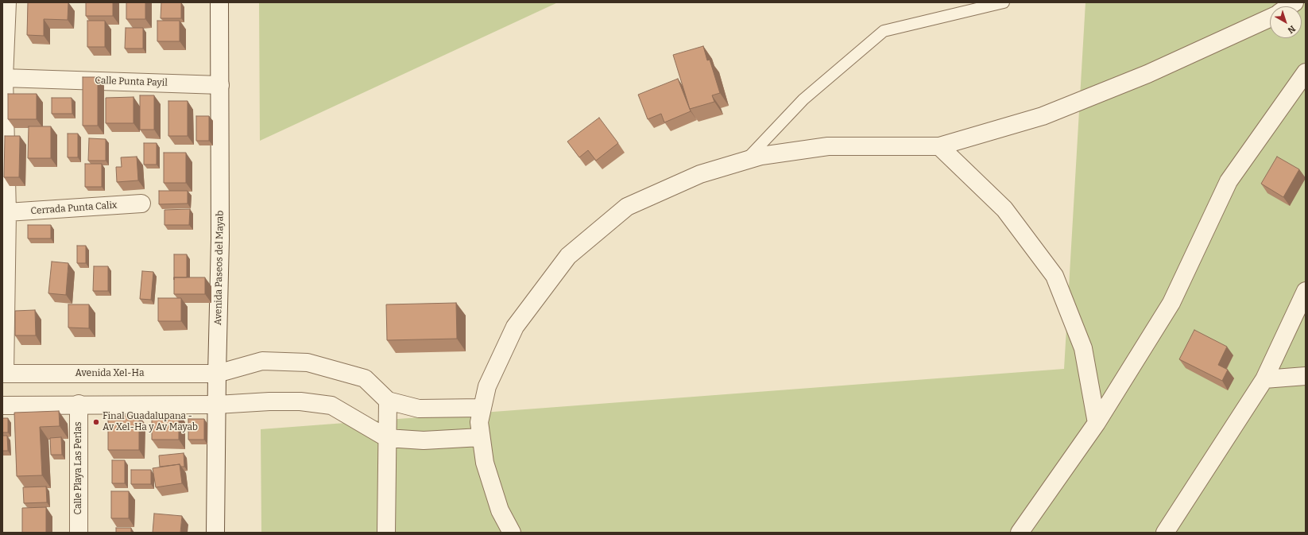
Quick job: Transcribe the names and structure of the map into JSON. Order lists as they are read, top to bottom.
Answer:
{
  "streets": {
    "street": [
      "Calle Punta Payil",
      "Cerrada Punta Calix",
      "Avenida Paseos del Mayab",
      "Avenida Xel-Ha",
      "Calle Playa Las Perlas"
    ]
  },
  "crossings": [
    ["Calle Punta Payil", "Avenida Paseos del Mayab"],
    ["Avenida Paseos del Mayab", "Avenida Xel-Ha"]
  ],
  "places": ["Final Guadalupana - Av Xel-Ha y Av Mayab"],
  "north": "bottom right"
}
